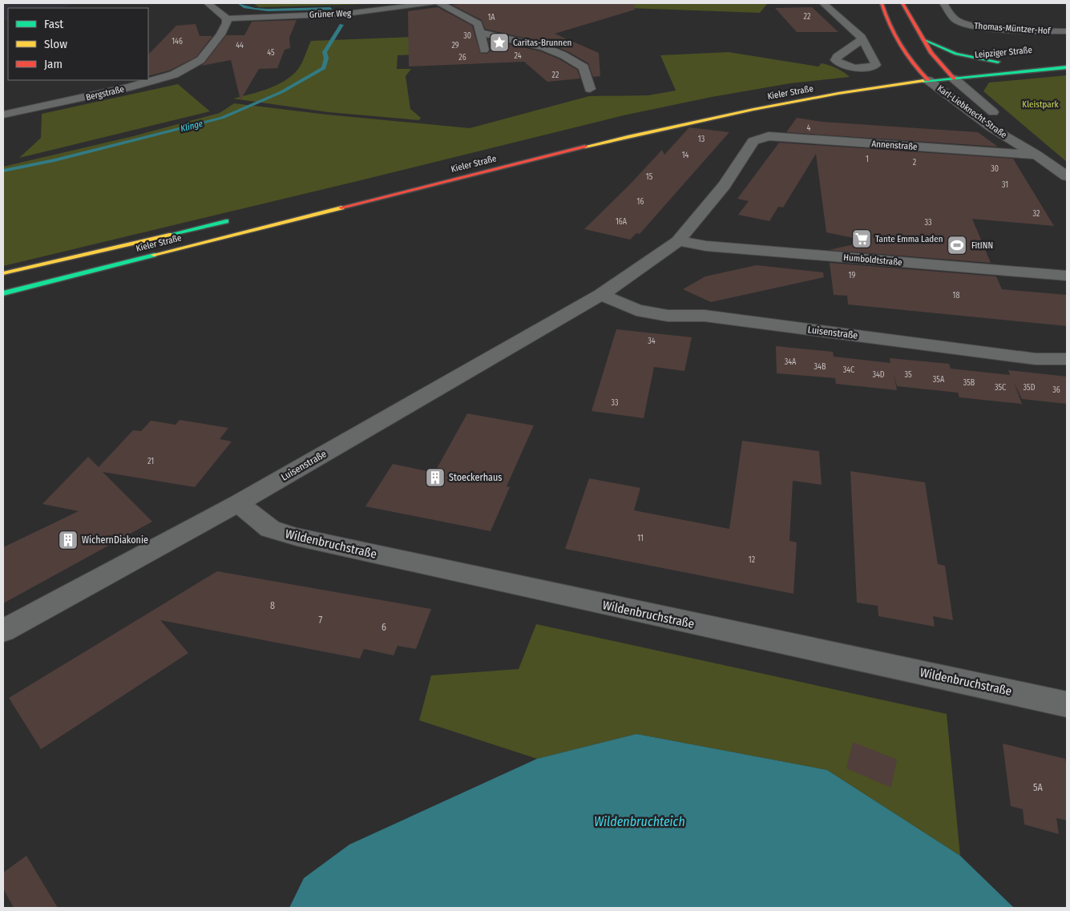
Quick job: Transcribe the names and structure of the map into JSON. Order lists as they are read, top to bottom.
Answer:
{
  "streets": {
    "main road": ["Leipziger Straße", "Kieler Straße"],
    "street": [
      "Grüner Weg",
      "Thomas-Müntzer-Hof",
      "Bergstraße",
      "Karl-Liebknecht-Straße",
      "Annenstraße",
      "Humboldtstraße",
      "Luisenstraße",
      "Wildenbruchstraße"
    ]
  },
  "crossings": [
    ["Grüner Weg", "Bergstraße"],
    ["Kieler Straße", "Karl-Liebknecht-Straße"],
    ["Karl-Liebknecht-Straße", "Annenstraße"],
    ["Annenstraße", "Luisenstraße"],
    ["Humboldtstraße", "Luisenstraße"],
    ["Luisenstraße", "Wildenbruchstraße"]
  ],
  "water": ["Klinge", "Wildenbruchteich"],
  "parks": ["Kleistpark"],
  "places": {
    "place": ["Caritas-Brunnen"],
    "supermarket": ["Tante Emma Laden"],
    "sports": ["FitINN"],
    "building": ["Stoeckerhaus", "WichernDiakonie"]
  },
  "house_numbers": [
    "22",
    "1A",
    "30",
    "146",
    "44",
    "29",
    "45",
    "24",
    "26",
    "22",
    "4",
    "13",
    "14",
    "1",
    "2",
    "30",
    "15",
    "31",
    "16",
    "32",
    "16A",
    "33",
    "19",
    "18",
    "34",
    "34A",
    "34B",
    "34C",
    "34D",
    "35",
    "35A",
    "35B",
    "35C",
    "35D",
    "36",
    "33",
    "21",
    "11",
    "12",
    "8",
    "7",
    "6",
    "5A"
  ],
  "legend": ["Fast", "Slow", "Jam"]
}
